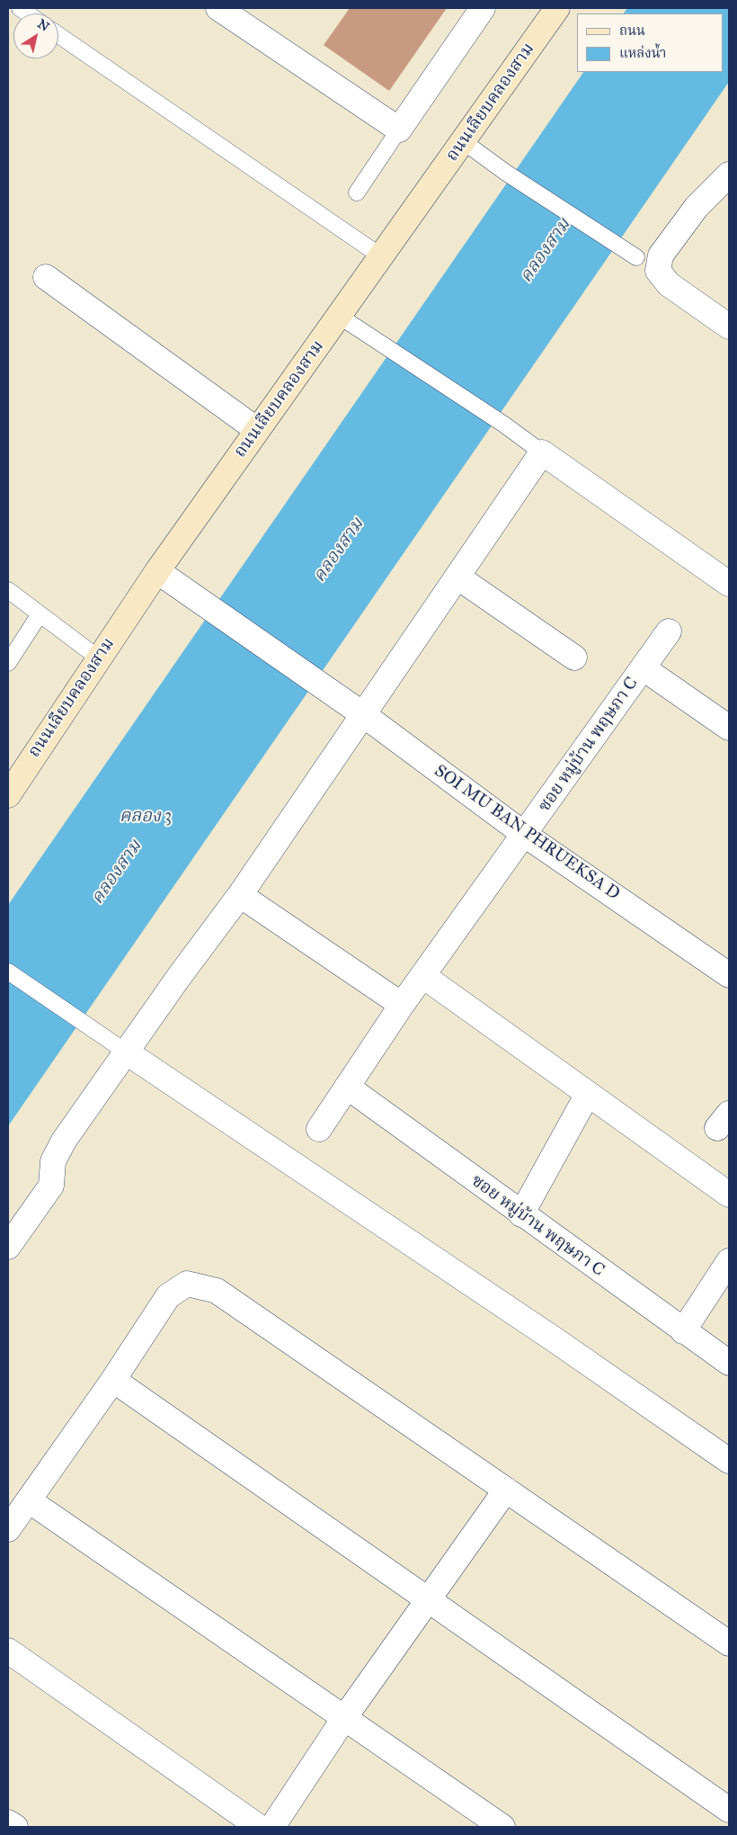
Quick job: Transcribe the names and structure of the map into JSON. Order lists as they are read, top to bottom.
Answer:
{
  "streets": {
    "main road": ["ถนนเลียบคลองสาม"],
    "street": ["ซอย หมู่บ้าน พฤษภา C", "SOI MU BAN PHRUEKSA D"]
  },
  "crossings": [
    ["ถนนเลียบคลองสาม", "SOI MU BAN PHRUEKSA D"],
    ["ซอย หมู่บ้าน พฤษภา C", "SOI MU BAN PHRUEKSA D"]
  ],
  "water": ["คลองสาม", "คลอง 3"],
  "legend": ["ถนน", "แหล่งน้ำ"],
  "north": "top right"
}
